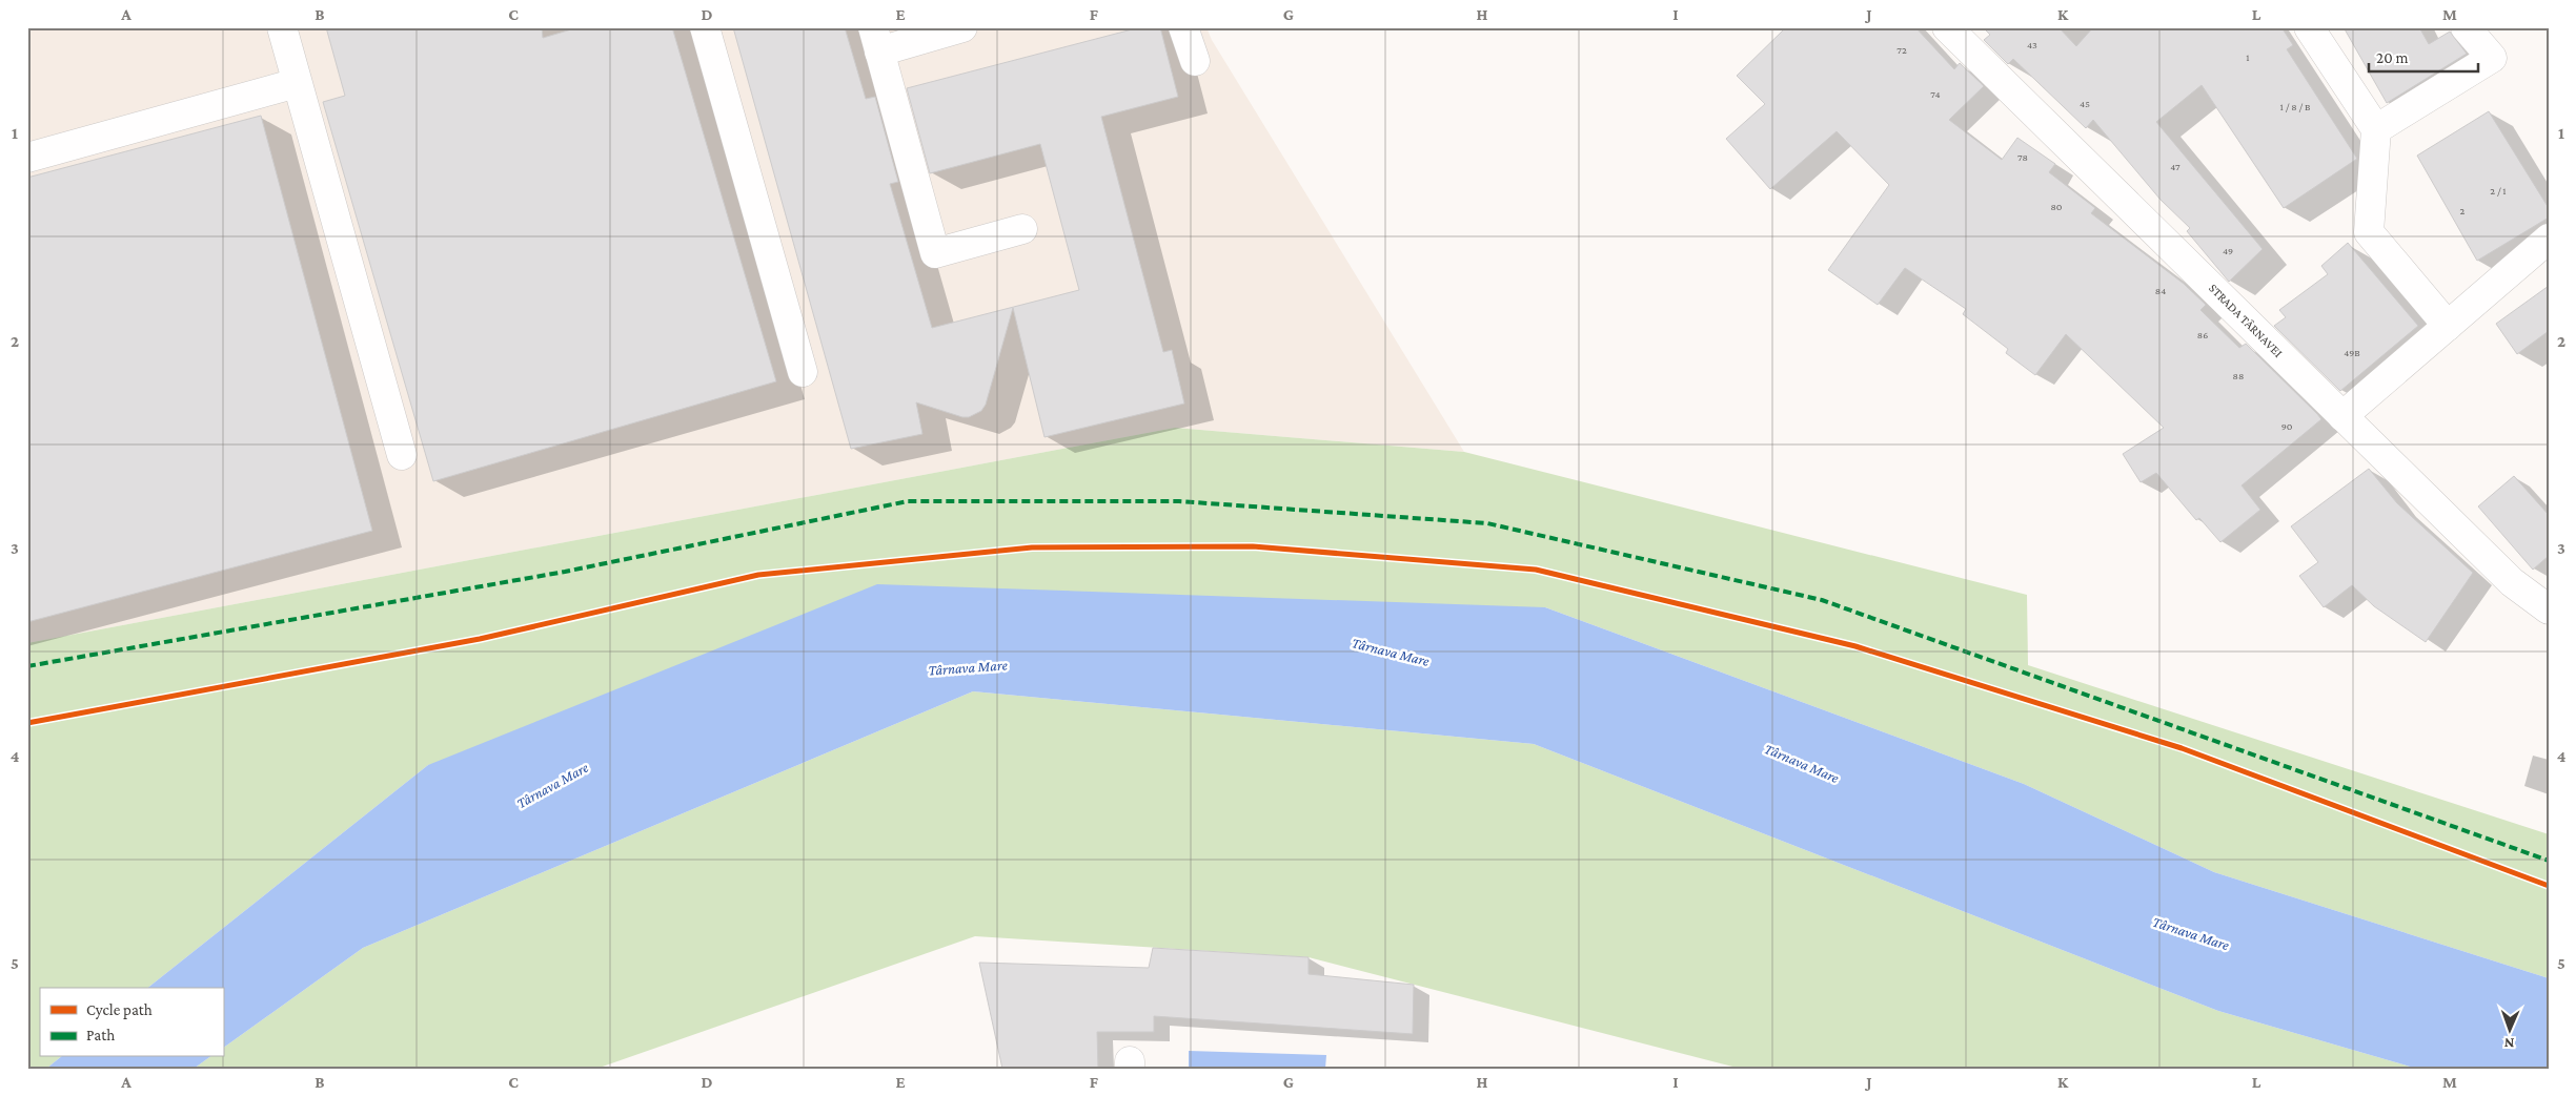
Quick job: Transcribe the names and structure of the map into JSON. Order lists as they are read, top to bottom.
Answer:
{
  "streets": {
    "street": ["STRADA TÂRNAVEI"]
  },
  "water": ["Târnava Mare"],
  "house_numbers": [
    "43",
    "72",
    "1",
    "74",
    "45",
    "1 / 8 / B",
    "78",
    "47",
    "2 / 1",
    "80",
    "2",
    "49",
    "84",
    "86",
    "49B",
    "88",
    "90"
  ],
  "legend": ["Cycle path", "Path"],
  "scale_bar": "20 m",
  "north": "bottom",
  "grid": {
    "columns": [
      "A",
      "B",
      "C",
      "D",
      "E",
      "F",
      "G",
      "H",
      "I",
      "J",
      "K",
      "L",
      "M"
    ],
    "rows": [
      "1",
      "2",
      "3",
      "4",
      "5"
    ]
  }
}
